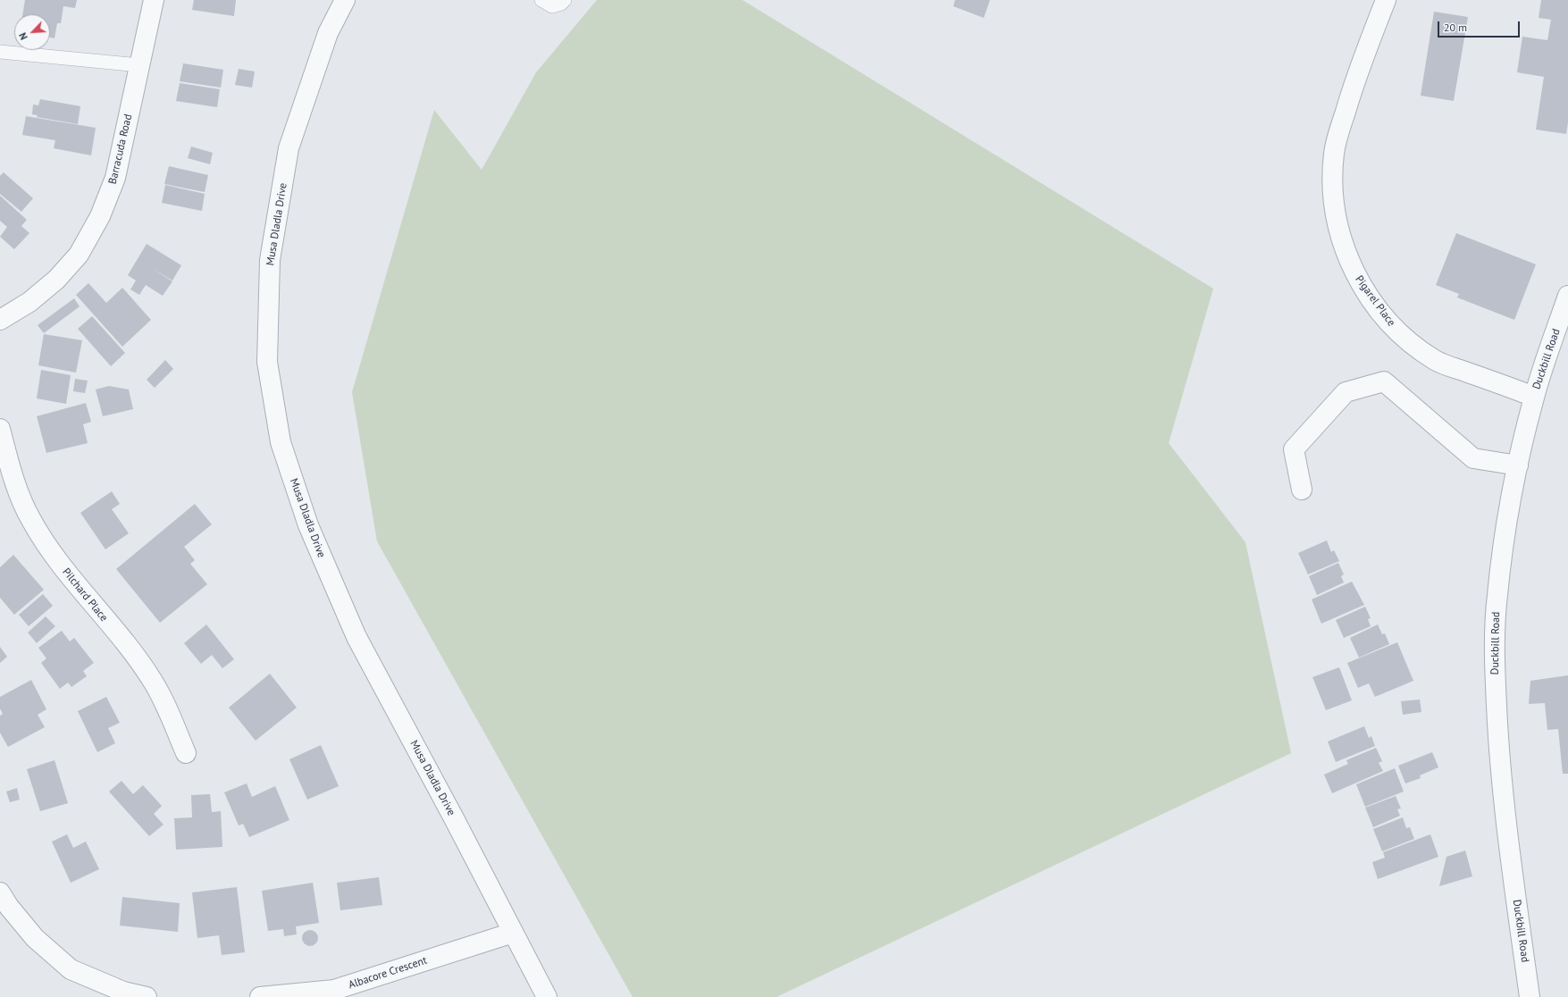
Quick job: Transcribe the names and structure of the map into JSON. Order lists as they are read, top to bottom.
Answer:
{
  "streets": {
    "street": [
      "Barracuda Road",
      "Musa Dladla Drive",
      "Pigarel Place",
      "Duckbill Road",
      "Pilchard Place",
      "Albacore Crescent"
    ]
  },
  "crossings": [
    ["Musa Dladla Drive", "Albacore Crescent"],
    ["Pigarel Place", "Duckbill Road"]
  ],
  "scale_bar": "20 m",
  "north": "bottom left"
}
